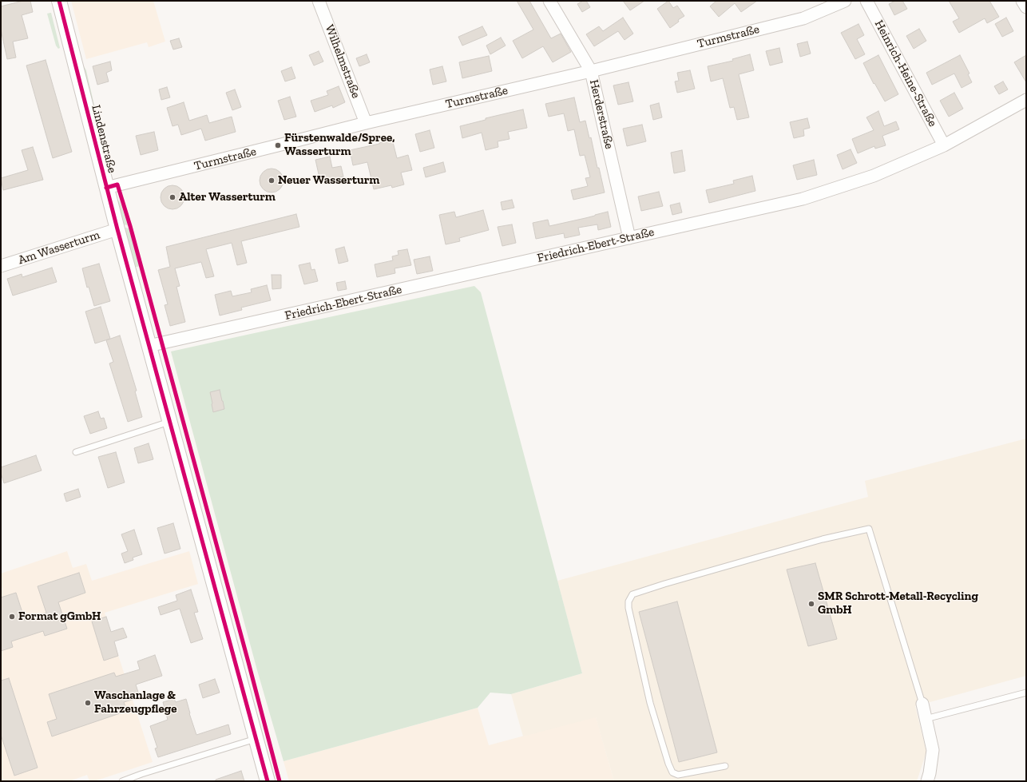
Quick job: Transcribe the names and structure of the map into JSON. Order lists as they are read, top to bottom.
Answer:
{
  "streets": {
    "street": [
      "Turmstraße",
      "Wilhelmstraße",
      "Heinrich-Heine-Straße",
      "Herderstraße",
      "Lindenstraße",
      "Friedrich-Ebert-Straße",
      "Am Wasserturm"
    ]
  },
  "crossings": [
    ["Turmstraße", "Wilhelmstraße"],
    ["Turmstraße", "Herderstraße"],
    ["Turmstraße", "Lindenstraße"],
    ["Heinrich-Heine-Straße", "Friedrich-Ebert-Straße"],
    ["Herderstraße", "Friedrich-Ebert-Straße"],
    ["Lindenstraße", "Friedrich-Ebert-Straße"],
    ["Lindenstraße", "Am Wasserturm"]
  ],
  "places": [
    "Fürstenwalde/Spree, Wasserturm",
    "Neuer Wasserturm",
    "Alter Wasserturm",
    "SMR Schrott-Metall-Recycling GmbH",
    "Format gGmbH",
    "Waschanlage & Fahrzeugpflege"
  ]
}
